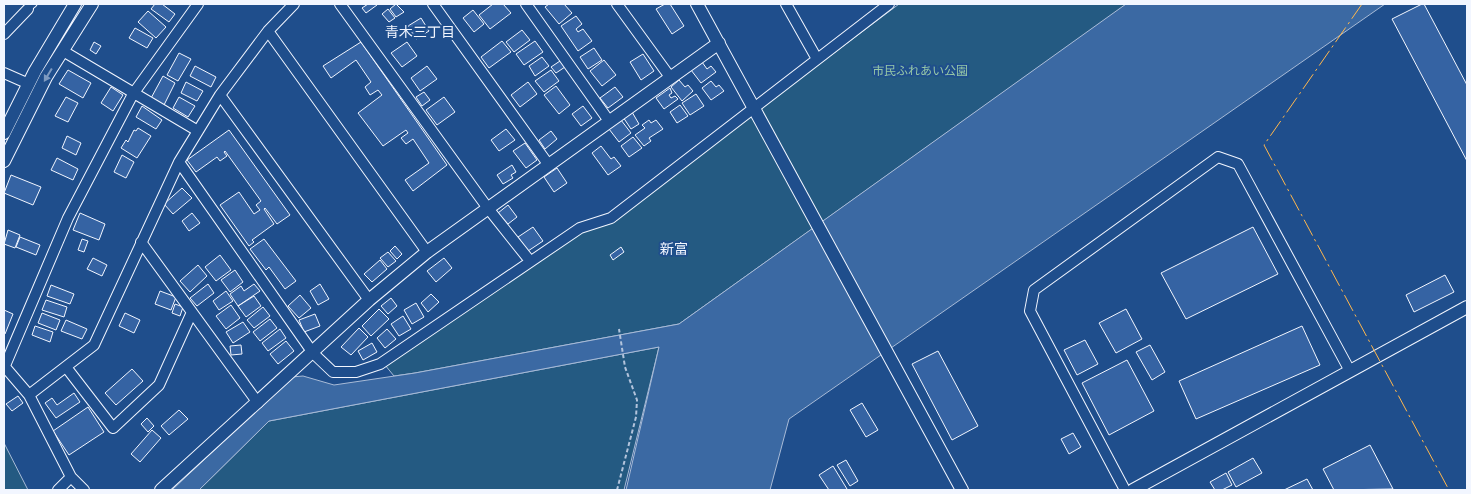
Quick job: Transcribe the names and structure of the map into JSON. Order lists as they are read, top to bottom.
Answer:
{
  "districts": ["青木三丁目", "新富"],
  "parks": ["市民ふれあい公園"]
}
